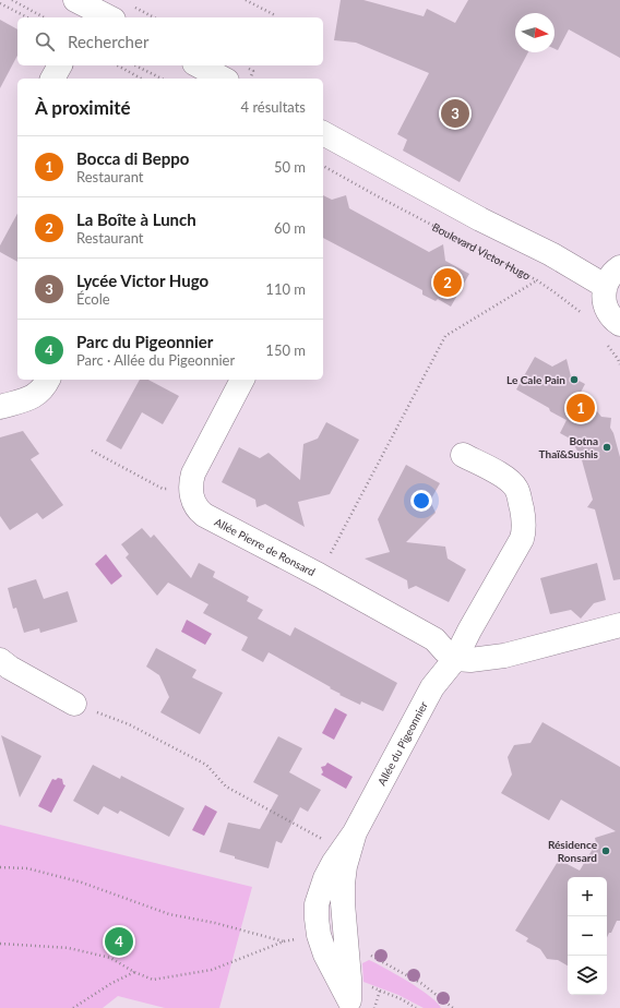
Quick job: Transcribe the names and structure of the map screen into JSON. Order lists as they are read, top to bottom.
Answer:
{
  "streets": {
    "street": ["Allée Pierre de Ronsard", "Allée du Pigeonnier"],
    "path": ["Boulevard Victor Hugo"]
  },
  "crossings": [
    ["Allée Pierre de Ronsard", "Allée du Pigeonnier"]
  ],
  "places": ["Le Cale Pain", "Botna Thaï&Sushis", "Résidence Ronsard"],
  "north": "right",
  "page": {
    "search": "Rechercher",
    "heading": ["À proximité", "4 résultats"],
    "pins": [
      "3",
      "2",
      "1",
      "4"
    ],
    "list": [
      {
        "mark": "1",
        "name": "Bocca di Beppo",
        "note": "Restaurant",
        "value": "50 m"
      },
      {
        "mark": "2",
        "name": "La Boîte à Lunch",
        "note": "Restaurant",
        "value": "60 m"
      },
      {
        "mark": "3",
        "name": "Lycée Victor Hugo",
        "note": "École",
        "value": "110 m"
      },
      {
        "mark": "4",
        "name": "Parc du Pigeonnier",
        "note": "Parc · Allée du Pigeonnier",
        "value": "150 m"
      }
    ],
    "map_buttons": ["+", "−"]
  }
}
